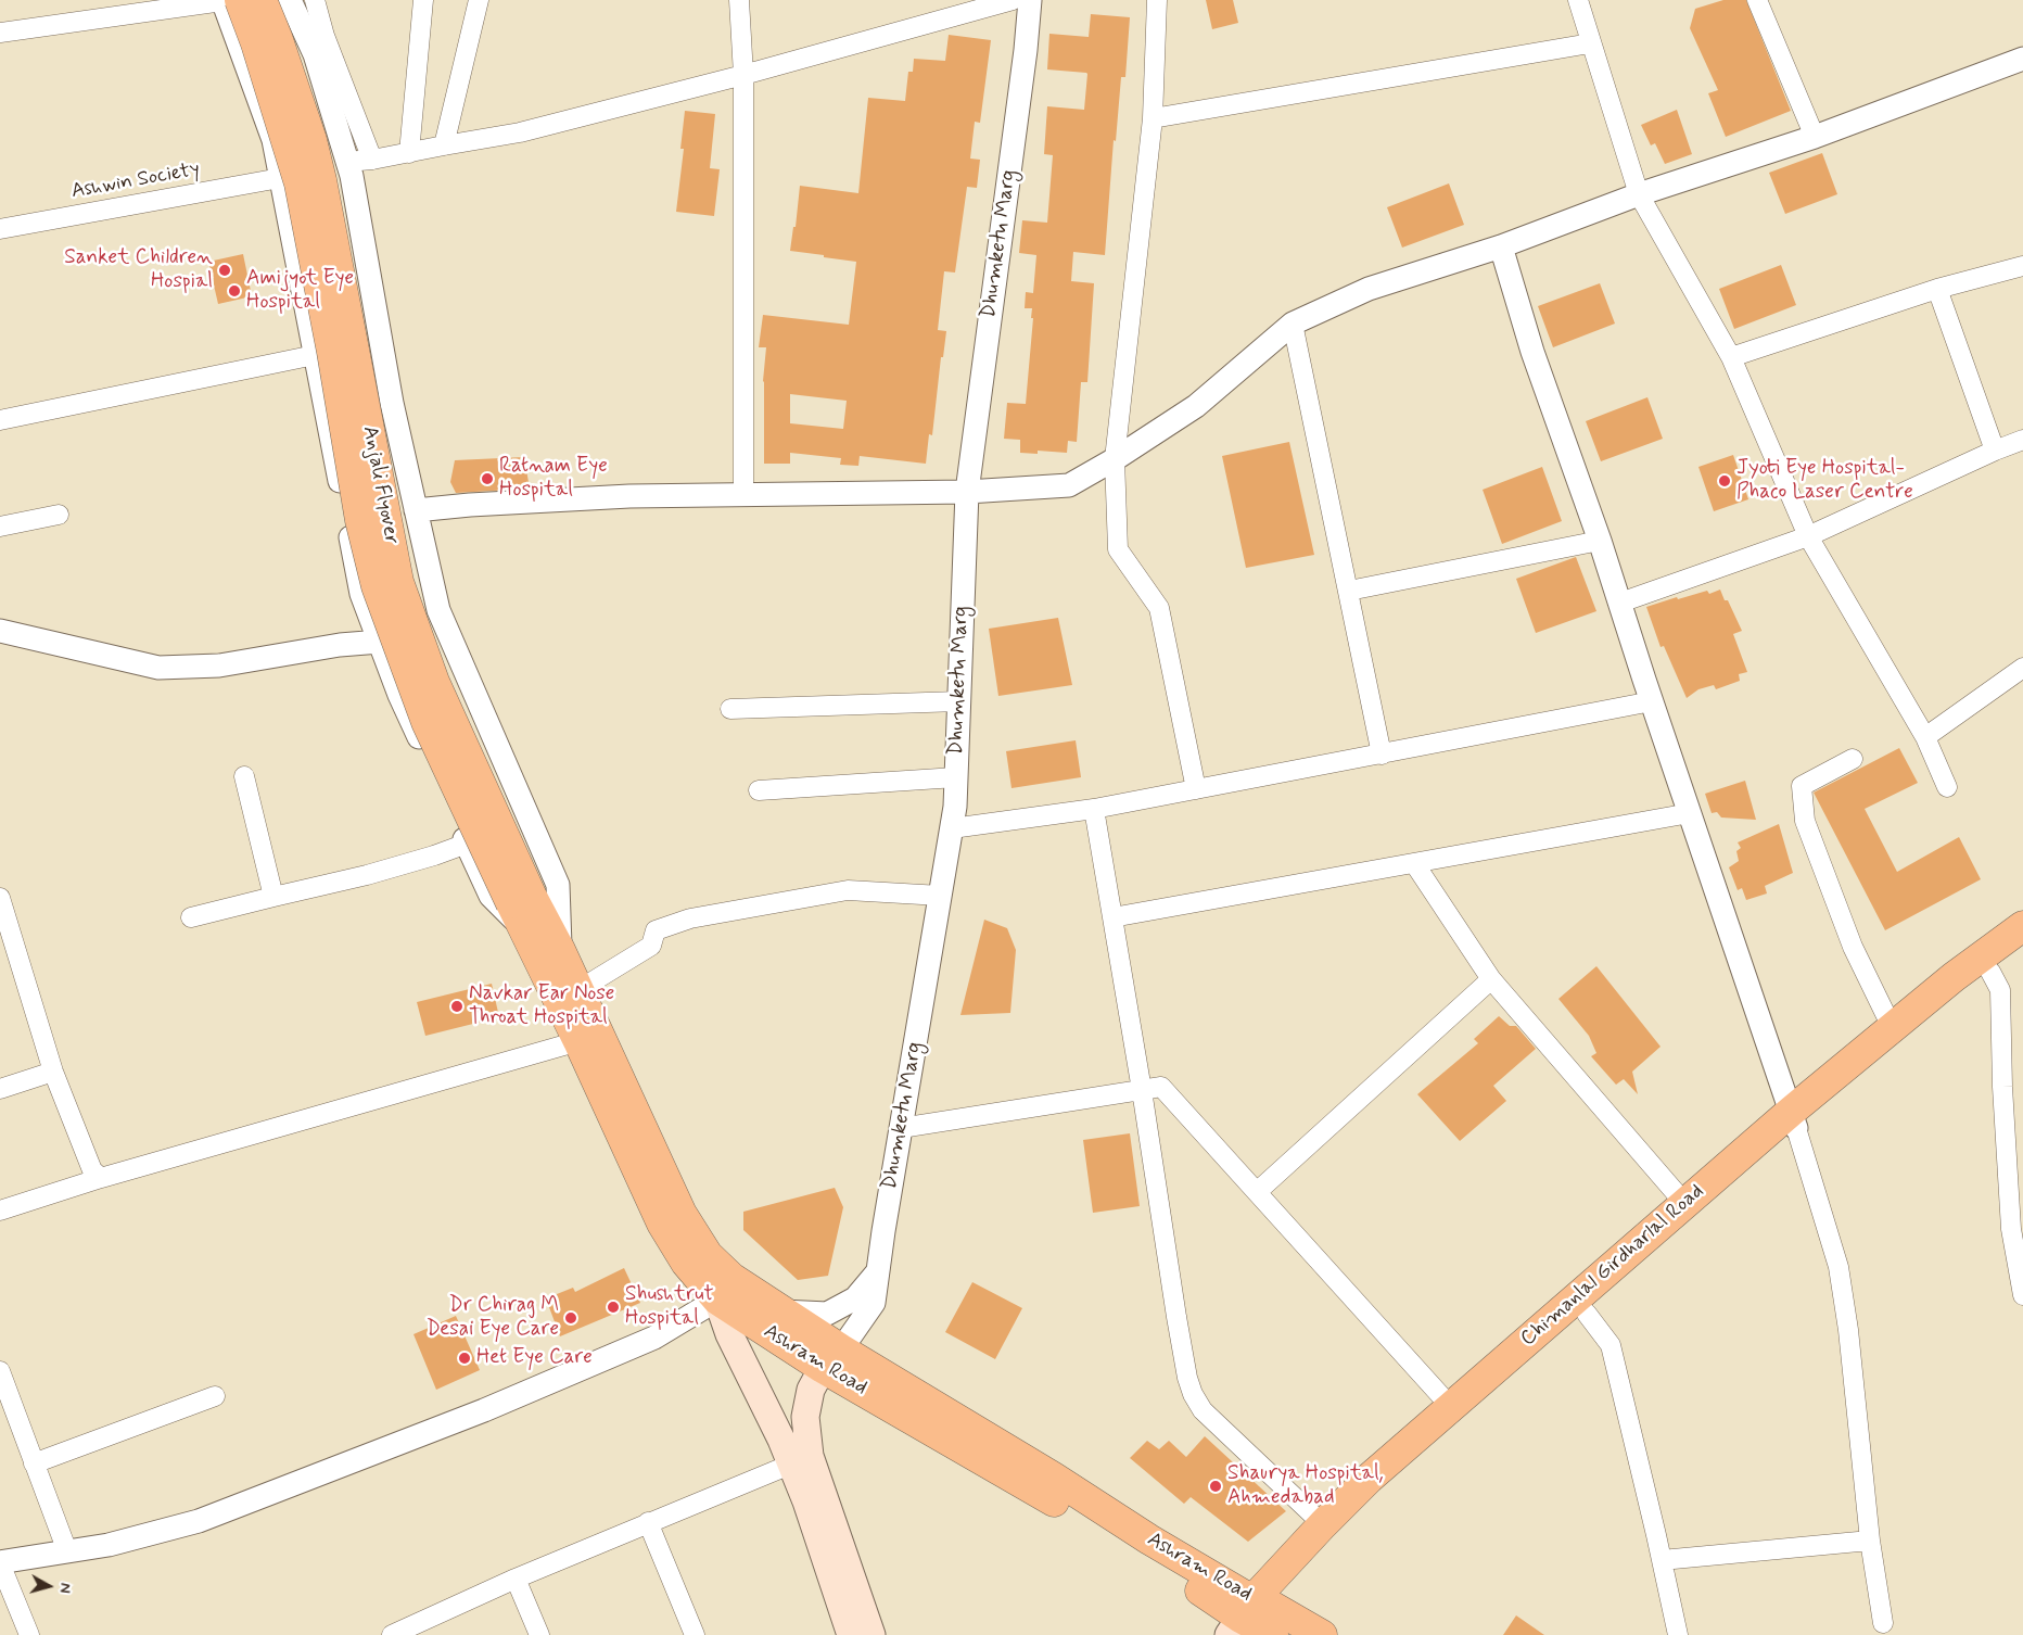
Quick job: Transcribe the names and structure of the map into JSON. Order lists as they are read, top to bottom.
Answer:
{
  "streets": {
    "main road": ["Anjali Flyover", "Chimanlal Girdharlal Road", "Ashram Road"],
    "street": ["Ashwin Society", "Dhumketu Marg"]
  },
  "crossings": [
    ["Dhumketu Marg", "Ashram Road"],
    ["Anjali Flyover", "Ashram Road"],
    ["Chimanlal Girdharlal Road", "Ashram Road"]
  ],
  "places": [
    "Sanket Children Hospial",
    "Amijyot Eye Hospital",
    "Ratnam Eye Hospital",
    "Jyoti Eye Hospital- Phaco Laser Centre",
    "Navkar Ear Nose Throat Hospital",
    "Shushtrut Hospital",
    "Dr Chirag M Desai Eye Care",
    "Het Eye Care",
    "Shaurya Hospital, Ahmedabad"
  ],
  "north": "right"
}
